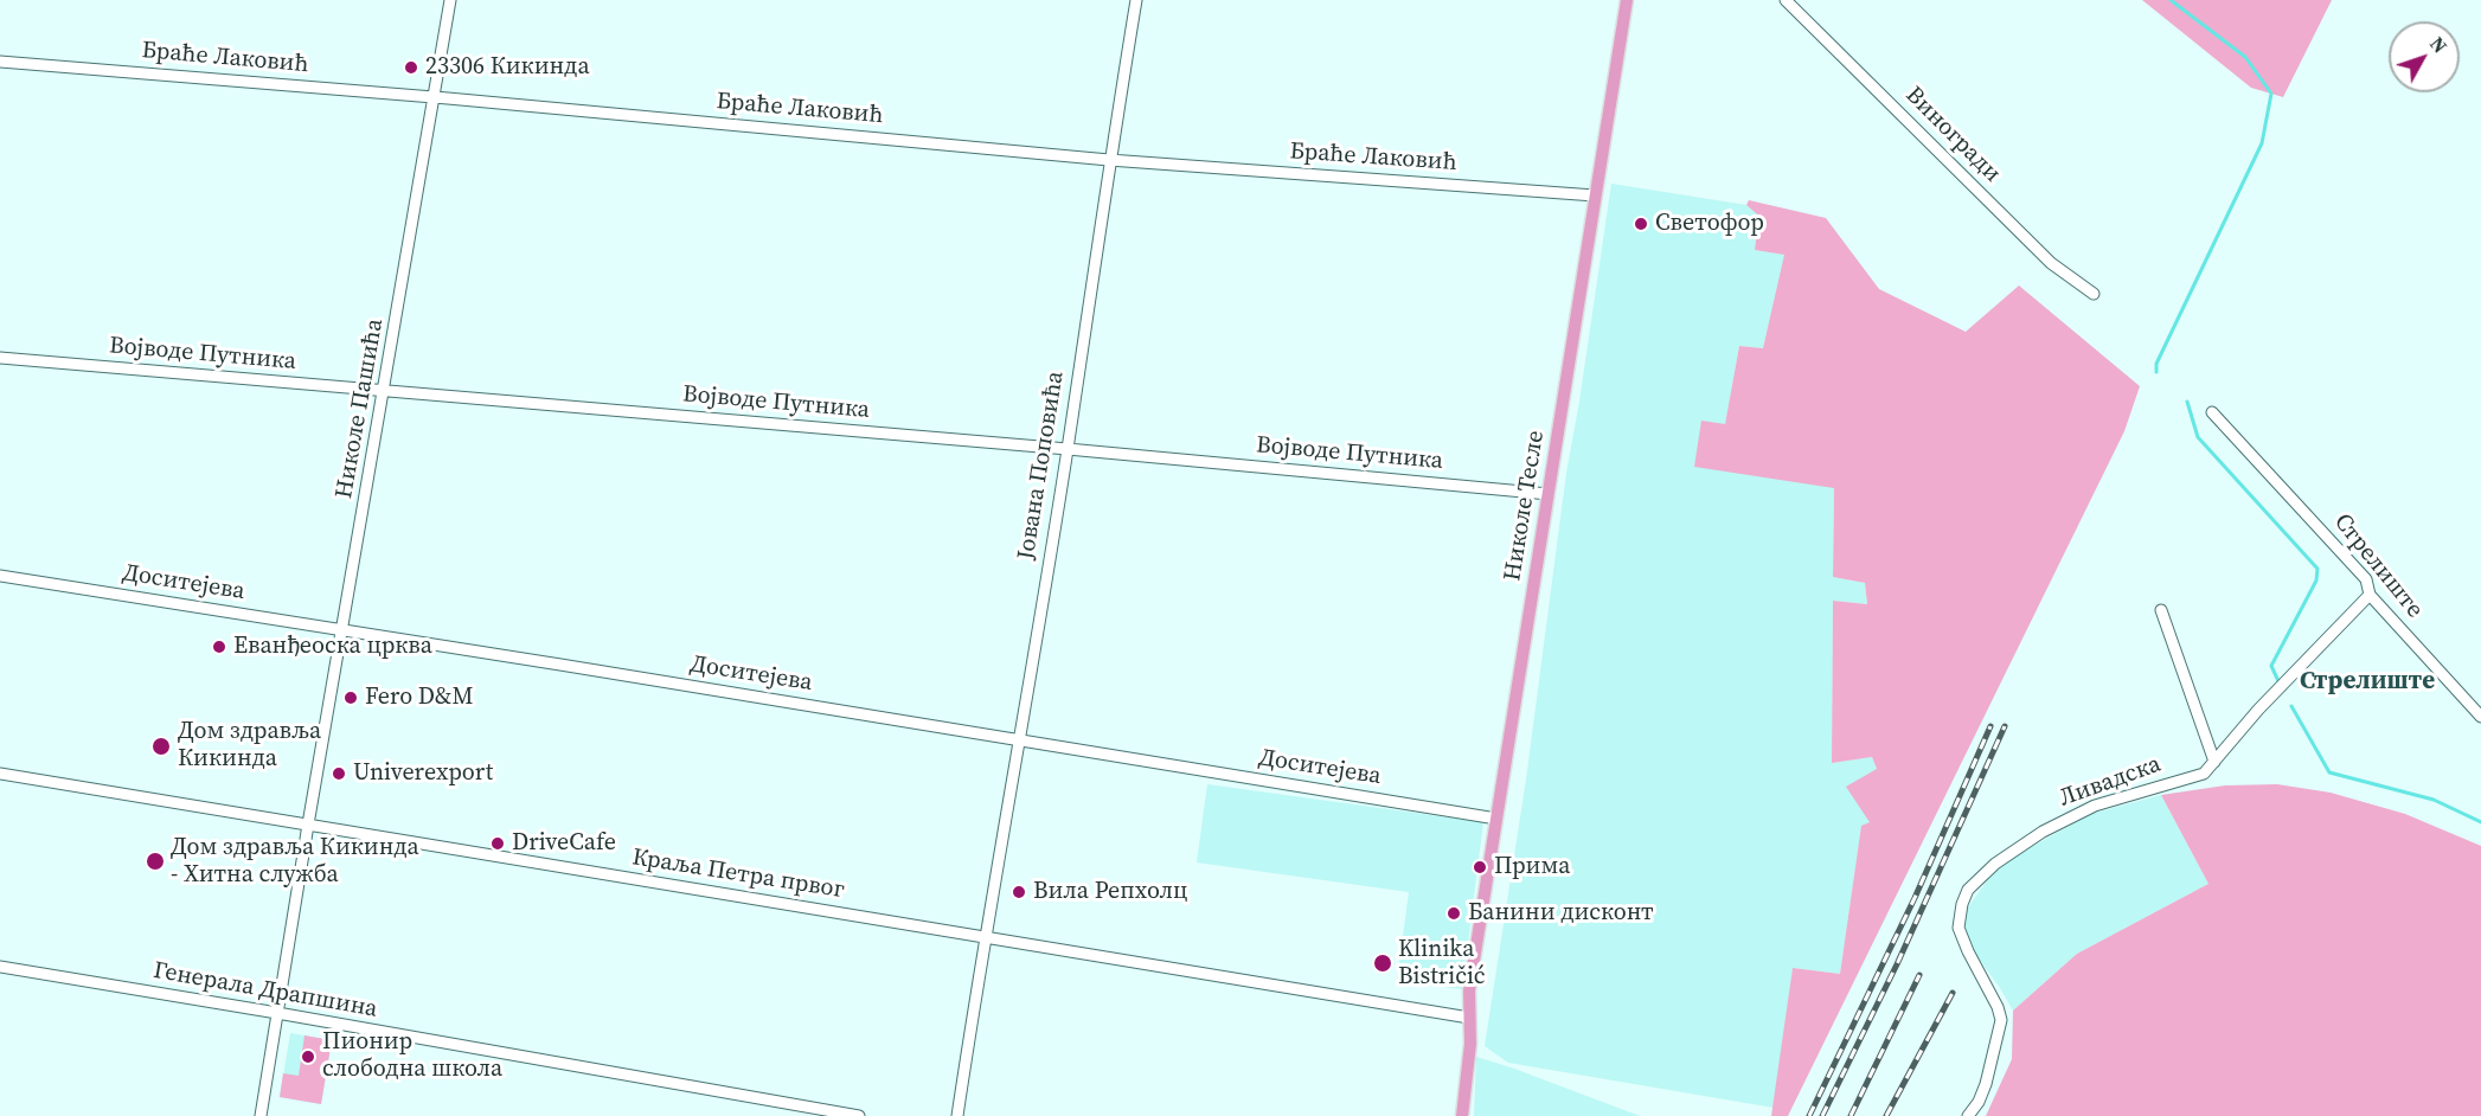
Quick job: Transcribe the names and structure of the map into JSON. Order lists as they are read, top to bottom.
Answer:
{
  "streets": {
    "main road": ["Николе Тесле"],
    "street": [
      "Браће Лаковић",
      "Виногради",
      "Војводе Путника",
      "Николе Пашића",
      "Јована Поповића",
      "Стрелиште",
      "Доситејева",
      "Ливадска",
      "Краља Петра првог",
      "Генерала Драпшина"
    ]
  },
  "crossings": [
    ["Браће Лаковић", "Николе Пашића"],
    ["Браће Лаковић", "Јована Поповића"],
    ["Браће Лаковић", "Николе Тесле"],
    ["Војводе Путника", "Николе Пашића"],
    ["Војводе Путника", "Јована Поповића"],
    ["Војводе Путника", "Николе Тесле"],
    ["Николе Пашића", "Доситејева"],
    ["Николе Пашића", "Краља Петра првог"],
    ["Николе Пашића", "Генерала Драпшина"],
    ["Јована Поповића", "Доситејева"],
    ["Јована Поповића", "Краља Петра првог"],
    ["Николе Тесле", "Доситејева"],
    ["Николе Тесле", "Краља Петра првог"],
    ["Стрелиште", "Ливадска"]
  ],
  "districts": ["Стрелиште"],
  "places": [
    "23306 Кикинда",
    "Светофор",
    "Еванђеоска црква",
    "Fero D&M",
    "Дом здравља Кикинда",
    "Univerexport",
    "DriveCafe",
    "Дом здравља Кикинда - Хитна служба",
    "Прима",
    "Вила Репхолц",
    "Банини дисконт",
    "Klinika Bistričić",
    "Пионир слободна школа"
  ],
  "north": "top right"
}
